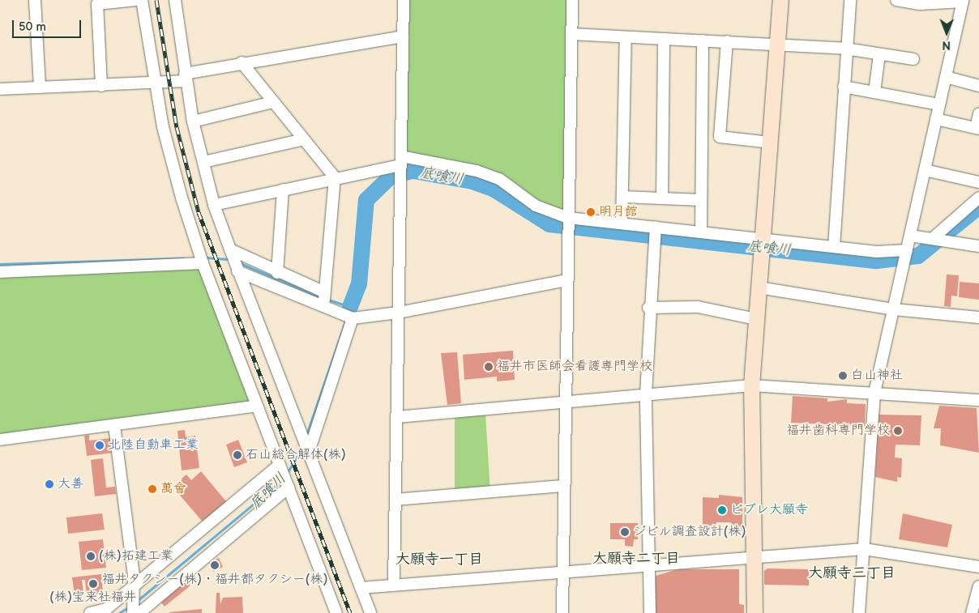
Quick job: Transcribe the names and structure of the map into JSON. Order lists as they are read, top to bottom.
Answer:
{
  "districts": ["大願寺二丁目", "大願寺一丁目", "大願寺三丁目"],
  "water": ["底喰川"],
  "places": [
    "明月館",
    "福井市医師会看護専門学校",
    "白山神社",
    "福井歯科専門学校",
    "北陸自動車工業",
    "石山総合解体(株)",
    "大善",
    "萬會",
    "ビブレ大願寺",
    "ジビル調査設計(株)",
    "(株)拓建工業",
    "福井タクシー(株)・福井都タクシー(株)",
    "(株)宝来社福井"
  ],
  "scale_bar": "50 m",
  "north": "bottom"
}
